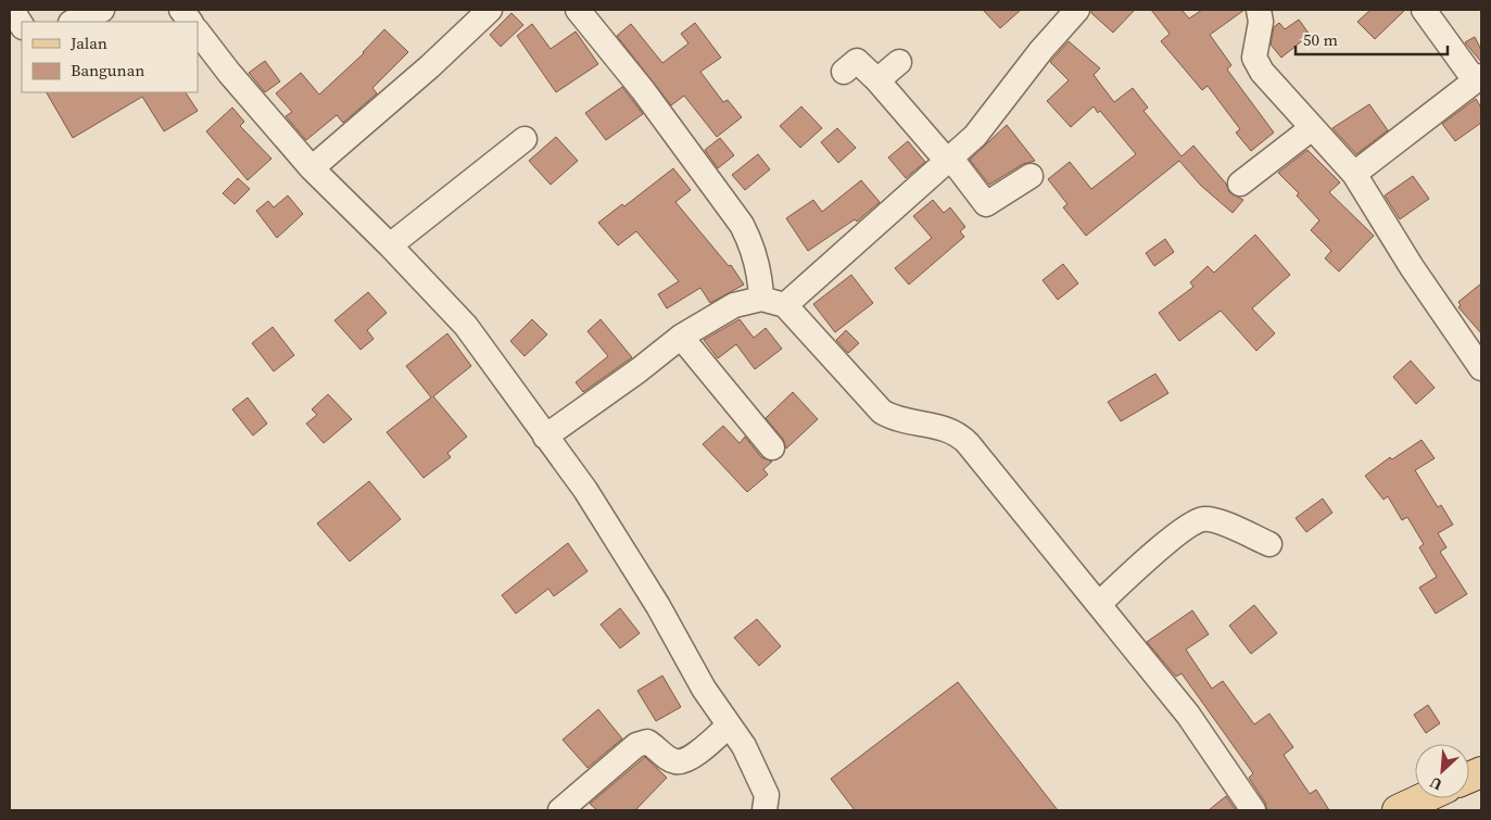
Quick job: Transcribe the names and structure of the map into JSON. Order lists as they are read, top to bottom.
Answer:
{
  "legend": ["Jalan", "Bangunan"],
  "scale_bar": "50 m",
  "north": "bottom left"
}
